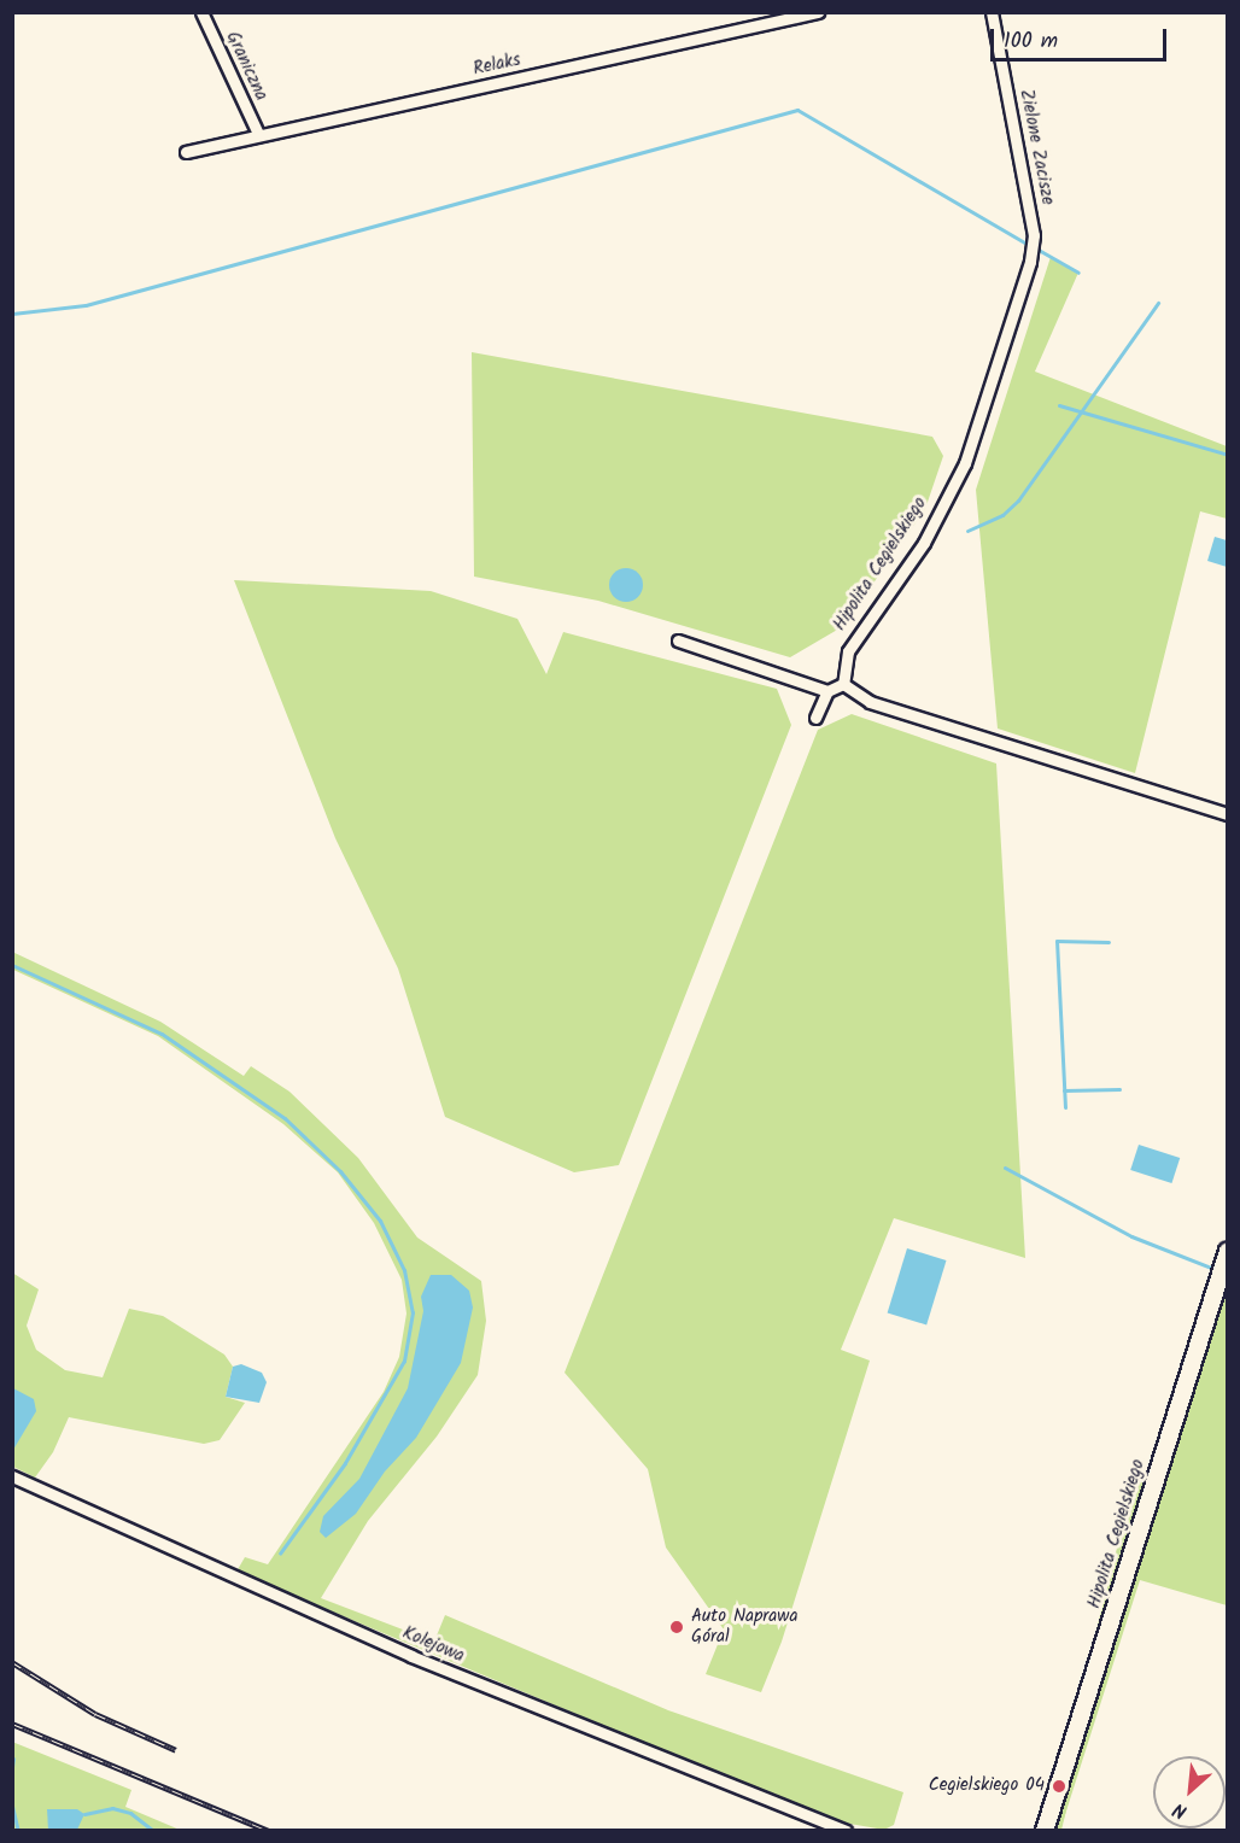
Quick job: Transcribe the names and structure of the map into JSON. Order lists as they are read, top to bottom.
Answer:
{
  "streets": {
    "street": [
      "Relaks",
      "Graniczna",
      "Zielone Zacisze",
      "Hipolita Cegielskiego",
      "Kolejowa"
    ]
  },
  "crossings": [
    ["Relaks", "Graniczna"],
    ["Zielone Zacisze", "Hipolita Cegielskiego"]
  ],
  "places": ["Auto Naprawa Góral", "Cegielskiego 04"],
  "scale_bar": "100 m",
  "north": "bottom left"
}
